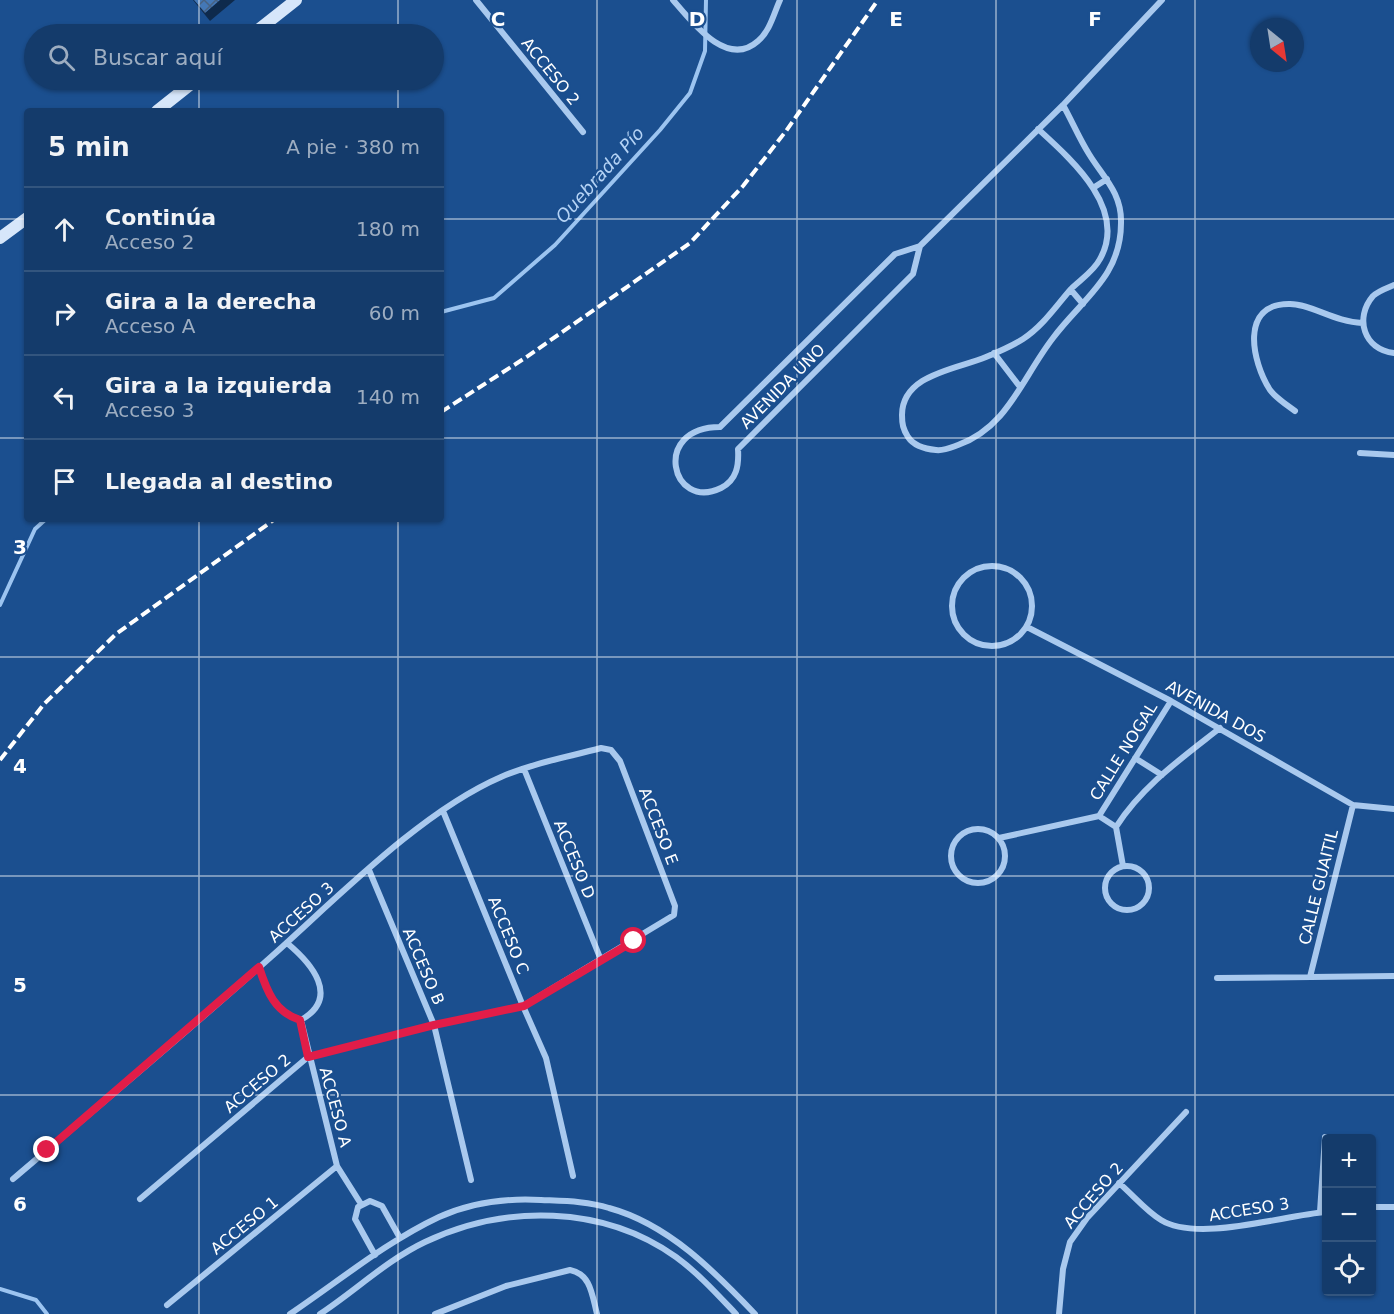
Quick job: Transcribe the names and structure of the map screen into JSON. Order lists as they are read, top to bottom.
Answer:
{
  "streets": {
    "street": [
      "ACCESO 2",
      "AVENIDA UNO",
      "AVENIDA DOS",
      "CALLE NOGAL",
      "ACCESO E",
      "ACCESO D",
      "CALLE GUAITIL",
      "ACCESO 3",
      "ACCESO C",
      "ACCESO B",
      "ACCESO A",
      "ACCESO 1"
    ]
  },
  "crossings": [
    ["ACCESO 2", "ACCESO E"],
    ["ACCESO 2", "ACCESO D"],
    ["ACCESO 2", "ACCESO 3"],
    ["ACCESO 2", "ACCESO C"],
    ["ACCESO 2", "ACCESO B"],
    ["ACCESO 2", "ACCESO A"],
    ["AVENIDA DOS", "CALLE NOGAL"],
    ["AVENIDA DOS", "CALLE GUAITIL"],
    ["ACCESO E", "ACCESO 3"],
    ["ACCESO D", "ACCESO 3"],
    ["ACCESO 3", "ACCESO C"],
    ["ACCESO 3", "ACCESO B"],
    ["ACCESO 3", "ACCESO A"],
    ["ACCESO A", "ACCESO 1"]
  ],
  "water": ["Quebrada Pío"],
  "north": "bottom right",
  "page": {
    "search": "Buscar aquí",
    "heading": ["5 min", "A pie · 380 m"],
    "list": [
      ["Continúa", "Acceso 2", "180 m"],
      ["Gira a la derecha", "Acceso A", "60 m"],
      ["Gira a la izquierda", "Acceso 3", "140 m"],
      "Llegada al destino"
    ],
    "map_buttons": ["+", "−"]
  },
  "grid": {
    "columns": [
      "C",
      "D",
      "E",
      "F"
    ],
    "rows": [
      "3",
      "4",
      "5",
      "6"
    ]
  }
}
